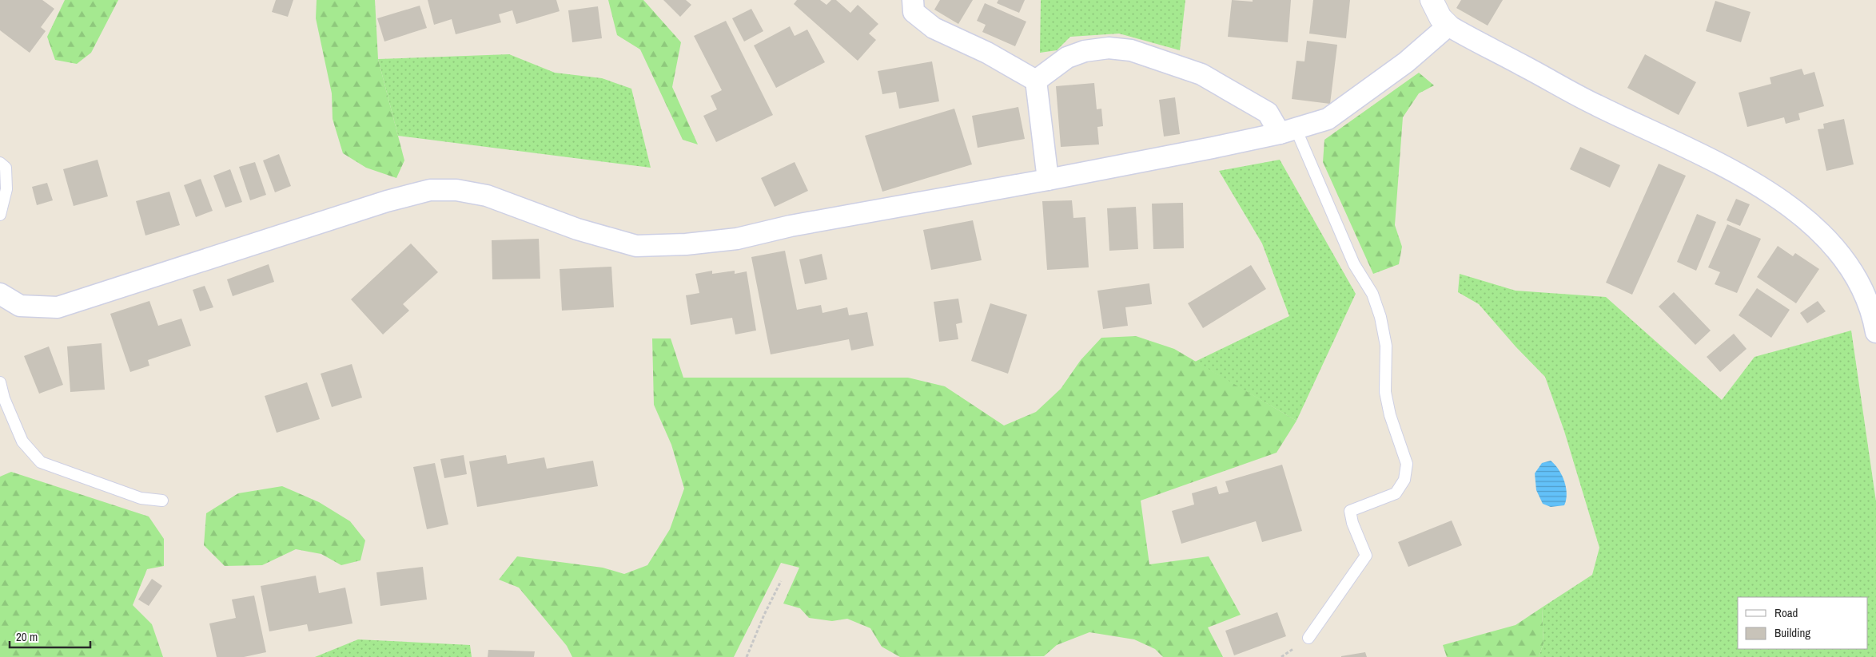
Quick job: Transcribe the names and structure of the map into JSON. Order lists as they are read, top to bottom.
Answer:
{
  "legend": ["Road", "Building"],
  "scale_bar": "20 m"
}
